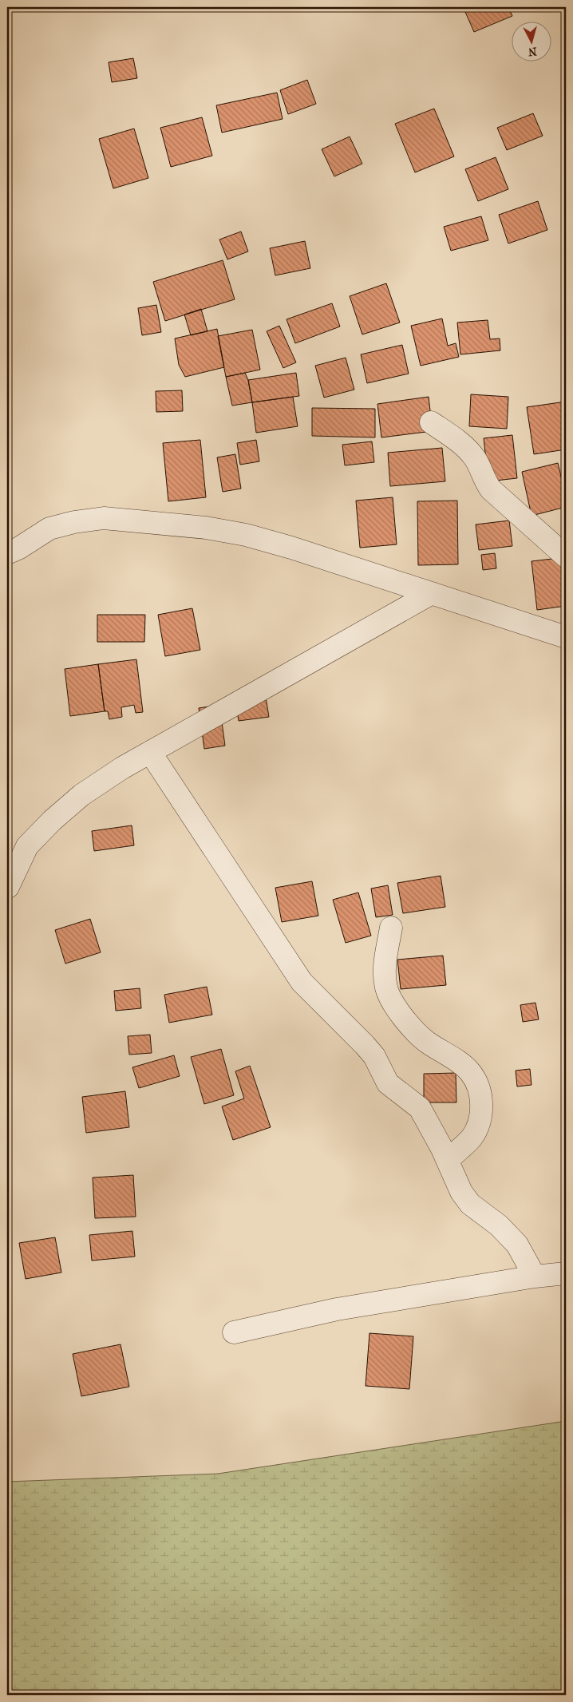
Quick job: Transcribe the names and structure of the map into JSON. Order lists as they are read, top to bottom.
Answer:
{
  "north": "bottom"
}
